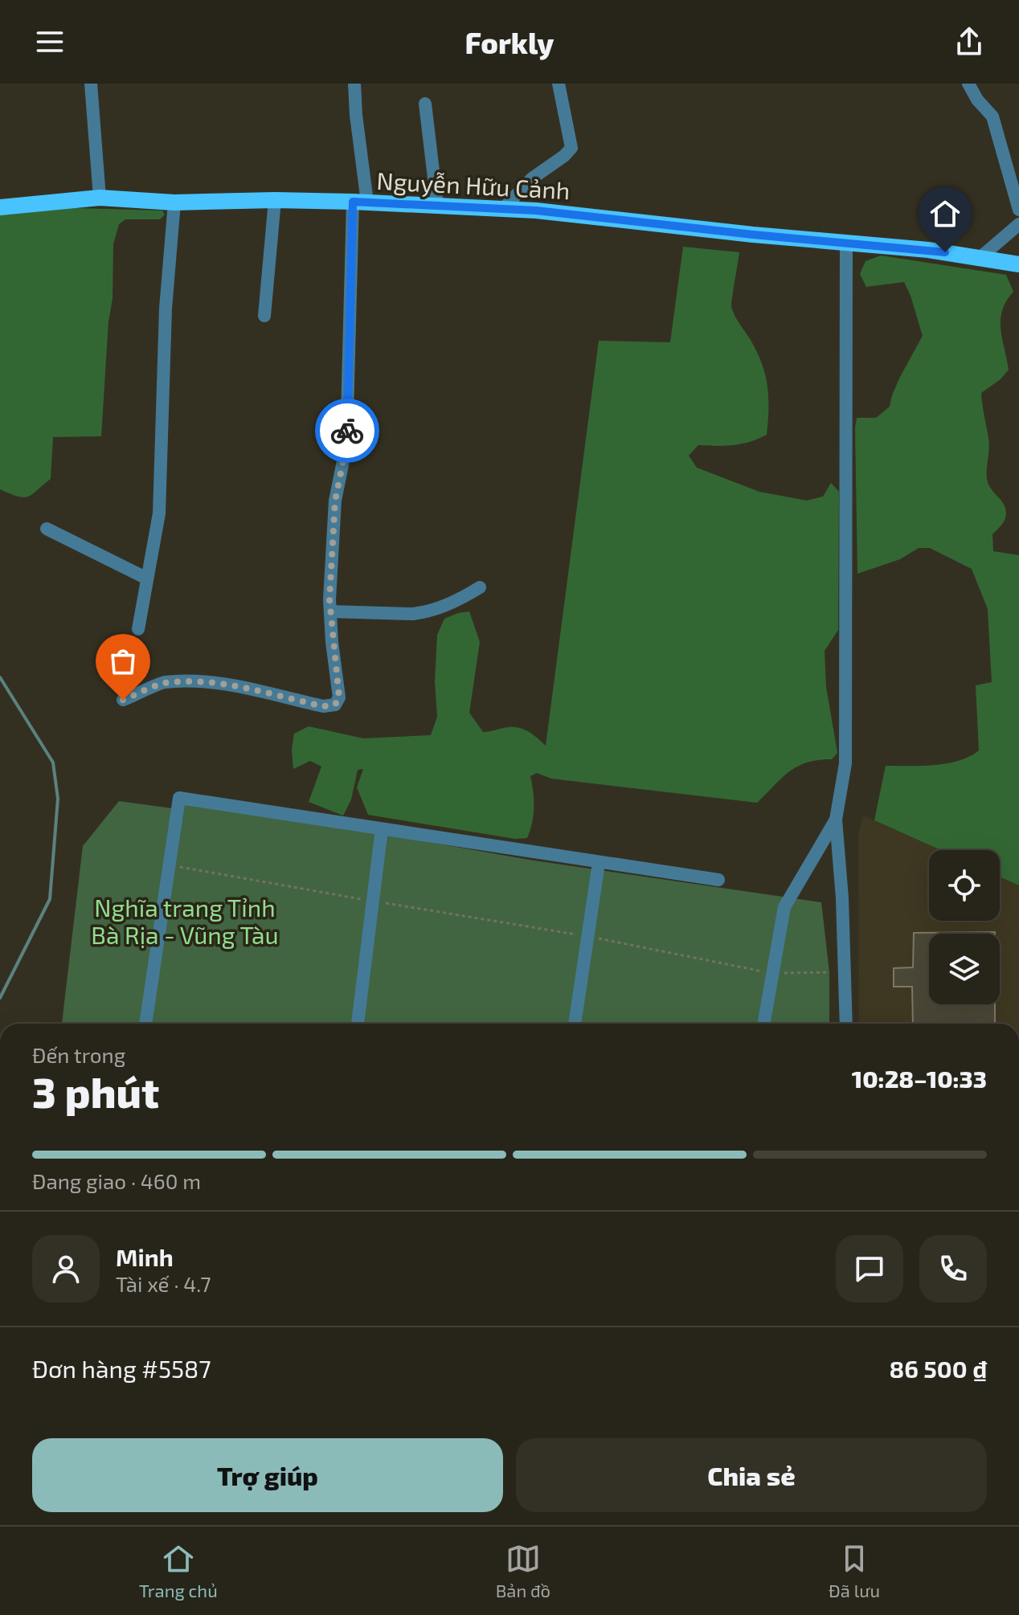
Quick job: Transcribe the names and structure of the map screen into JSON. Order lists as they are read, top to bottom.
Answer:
{
  "streets": {
    "main road": ["Nguyễn Hữu Cảnh"]
  },
  "parks": ["Nghĩa trang Tỉnh Bà Rịa - Vũng Tàu"],
  "page": {
    "header": "Forkly",
    "heading": ["3 phút", "Đến trong", "10:28–10:33"],
    "panel": [
      "Minh",
      "Tài xế · 4.7",
      "Đơn hàng #5587",
      "86 500 ₫"
    ],
    "bar": "Đang giao · 460 m",
    "buttons": ["Trợ giúp", "Chia sẻ"],
    "tabs": ["Trang chủ", "Bản đồ", "Đã lưu"]
  }
}
